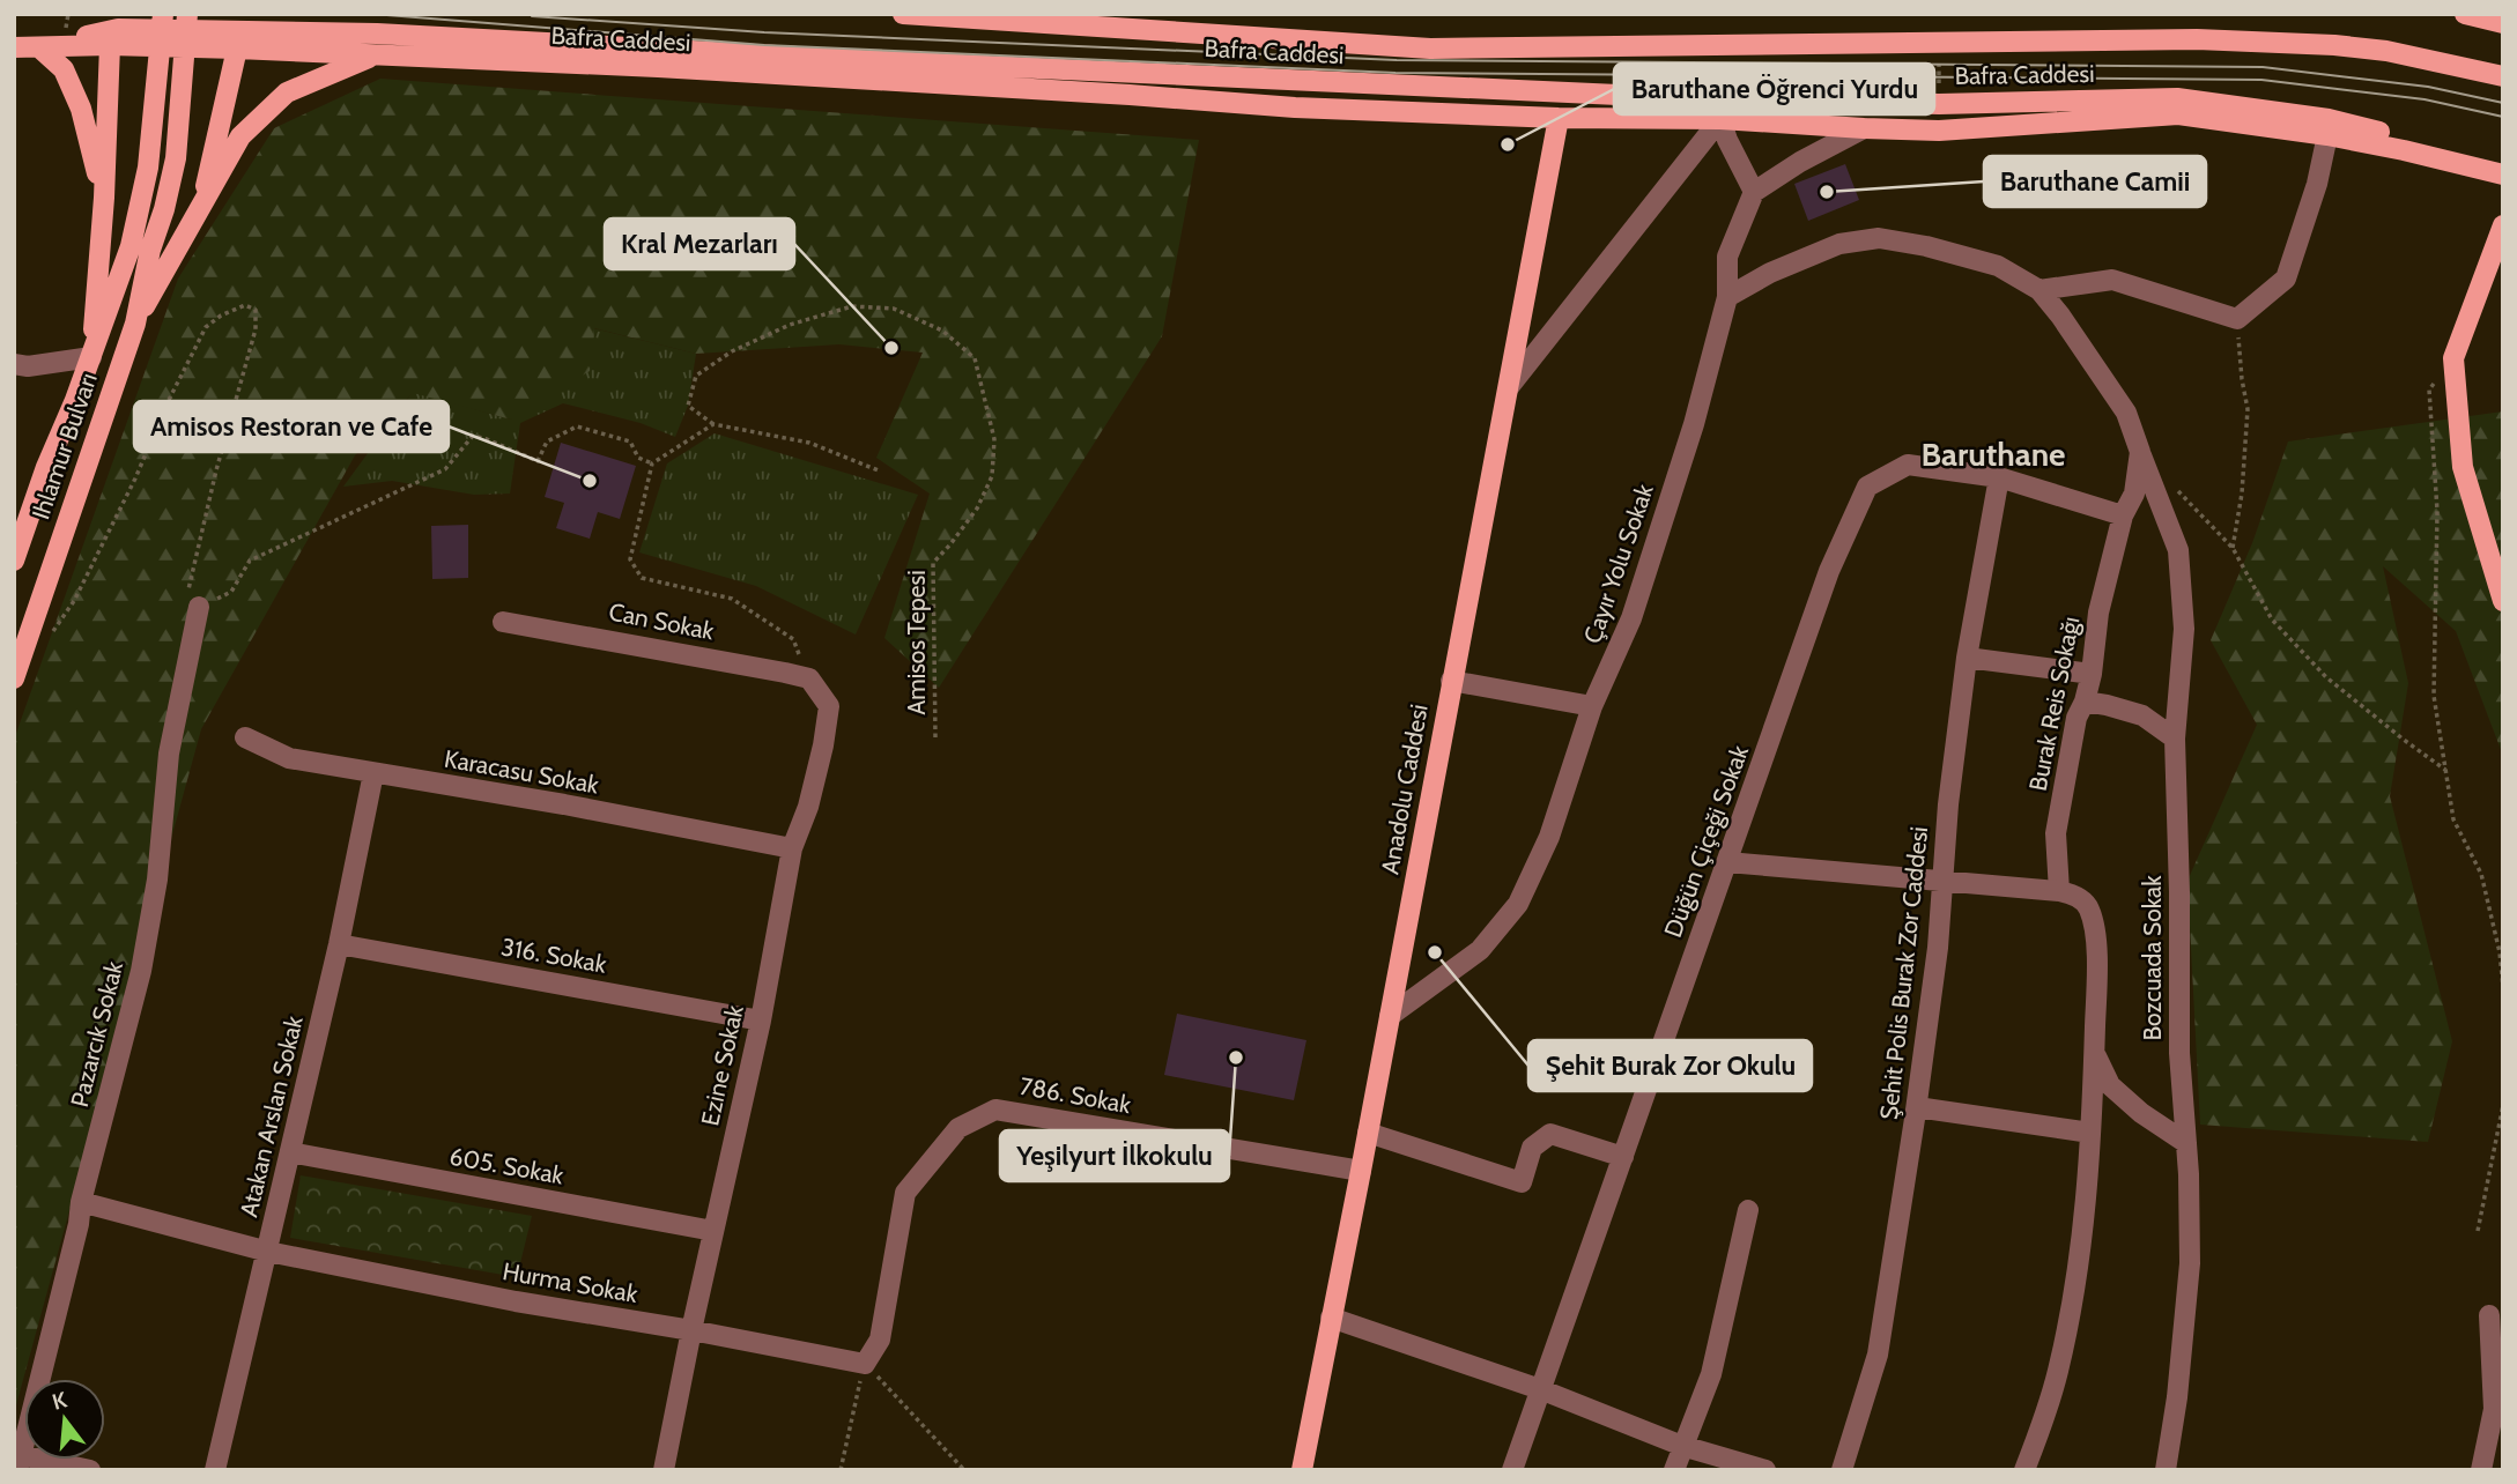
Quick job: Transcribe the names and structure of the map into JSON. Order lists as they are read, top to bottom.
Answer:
{
  "streets": {
    "main road": ["Bafra Caddesi", "Ihlamur Bulvarı", "Anadolu Caddesi"],
    "street": [
      "Çayır Yolu Sokak",
      "Can Sokak",
      "Burak Reis Sokağı",
      "Karacasu Sokak",
      "Düğün Çiçeği Sokak",
      "316. Sokak",
      "Bozcuada Sokak",
      "Şehit Polis Burak Zor Caddesi",
      "Pazarcık Sokak",
      "Ezine Sokak",
      "786. Sokak",
      "Atakan Arslan Sokak",
      "605. Sokak",
      "Hurma Sokak"
    ],
    "path": ["Amisos Tepesi"]
  },
  "crossings": [
    ["Bafra Caddesi", "Anadolu Caddesi"],
    ["Çayır Yolu Sokak", "Burak Reis Sokağı"],
    ["Çayır Yolu Sokak", "Anadolu Caddesi"],
    ["Can Sokak", "Ezine Sokak"],
    ["Burak Reis Sokağı", "Düğün Çiçeği Sokak"],
    ["Burak Reis Sokağı", "Bozcuada Sokak"],
    ["Karacasu Sokak", "Ezine Sokak"],
    ["Karacasu Sokak", "Atakan Arslan Sokak"],
    ["Anadolu Caddesi", "786. Sokak"],
    ["Düğün Çiçeği Sokak", "Şehit Polis Burak Zor Caddesi"],
    ["316. Sokak", "Ezine Sokak"],
    ["316. Sokak", "Atakan Arslan Sokak"],
    ["Pazarcık Sokak", "Hurma Sokak"],
    ["Ezine Sokak", "605. Sokak"],
    ["Ezine Sokak", "Hurma Sokak"],
    ["786. Sokak", "Hurma Sokak"],
    ["Atakan Arslan Sokak", "605. Sokak"],
    ["Atakan Arslan Sokak", "Hurma Sokak"]
  ],
  "districts": ["Baruthane"],
  "places": [
    "Baruthane Öğrenci Yurdu",
    "Baruthane Camii",
    "Kral Mezarları",
    "Amisos Restoran ve Cafe",
    "Şehit Burak Zor Okulu",
    "Yeşilyurt İlkokulu"
  ],
  "north": "top"
}
